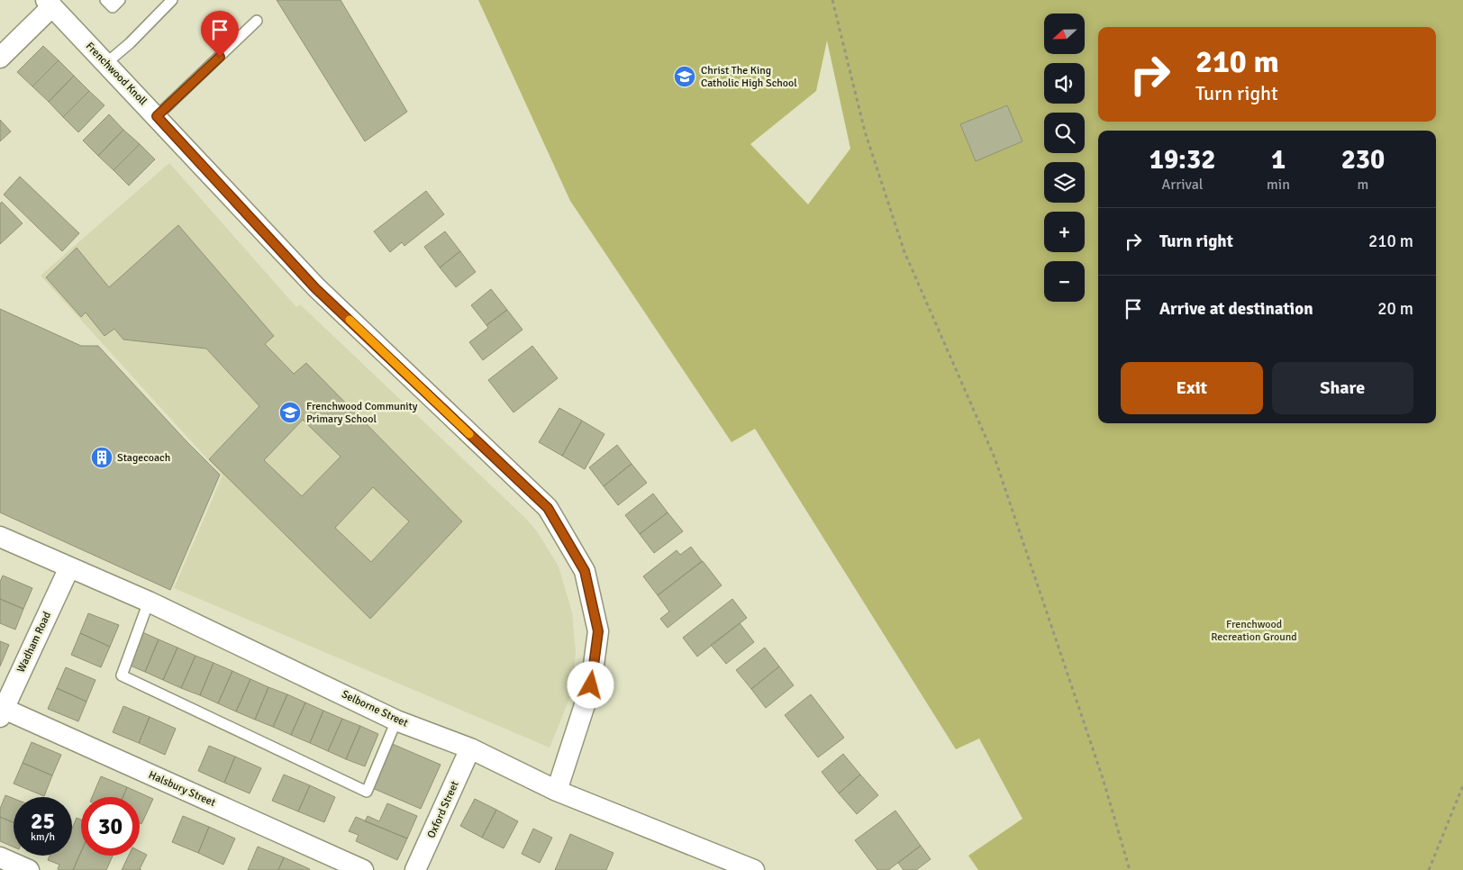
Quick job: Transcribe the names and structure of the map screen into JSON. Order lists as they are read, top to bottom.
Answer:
{
  "streets": {
    "street": [
      "Frenchwood Knoll",
      "Wadham Road",
      "Selborne Street",
      "Halsbury Street",
      "Oxford Street"
    ]
  },
  "crossings": [
    ["Frenchwood Knoll", "Selborne Street"],
    ["Wadham Road", "Selborne Street"],
    ["Wadham Road", "Halsbury Street"],
    ["Selborne Street", "Oxford Street"]
  ],
  "parks": ["Frenchwood Recreation Ground"],
  "places": {
    "school or university": ["Christ The King Catholic High School", "Frenchwood Community Primary School"],
    "building": ["Stagecoach"]
  },
  "north": "left",
  "page": {
    "map_buttons": ["+", "−"],
    "turn": ["210 m", "Turn right"],
    "eta": [
      "19:32",
      "Arrival",
      "1",
      "min",
      "230",
      "m"
    ],
    "list": [
      {
        "name": "Turn right",
        "value": "210 m"
      },
      {
        "name": "Arrive at destination",
        "value": "20 m"
      }
    ],
    "buttons": ["Exit", "Share"],
    "speed": "25 km/h",
    "limit": "30"
  }
}
